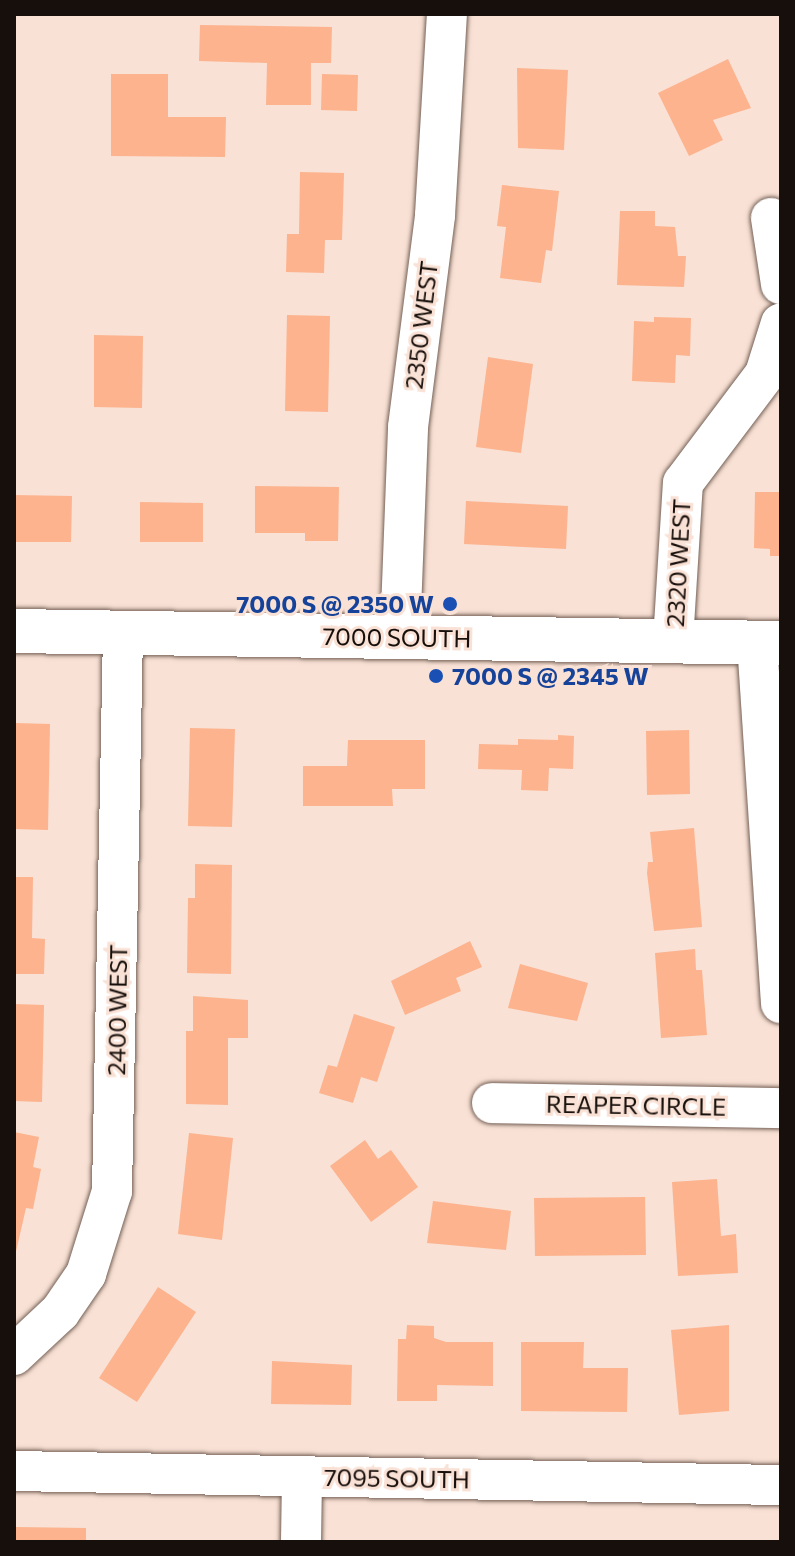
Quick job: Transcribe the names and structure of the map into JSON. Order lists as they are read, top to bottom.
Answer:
{
  "streets": {
    "main road": ["7000 SOUTH"],
    "street": [
      "2350 WEST",
      "2320 WEST",
      "2400 WEST",
      "REAPER CIRCLE",
      "7095 SOUTH"
    ]
  },
  "crossings": [
    ["2350 WEST", "7000 SOUTH"],
    ["2320 WEST", "7000 SOUTH"],
    ["7000 SOUTH", "2400 WEST"]
  ],
  "places": ["7000 S @ 2350 W", "7000 S @ 2345 W"]
}
